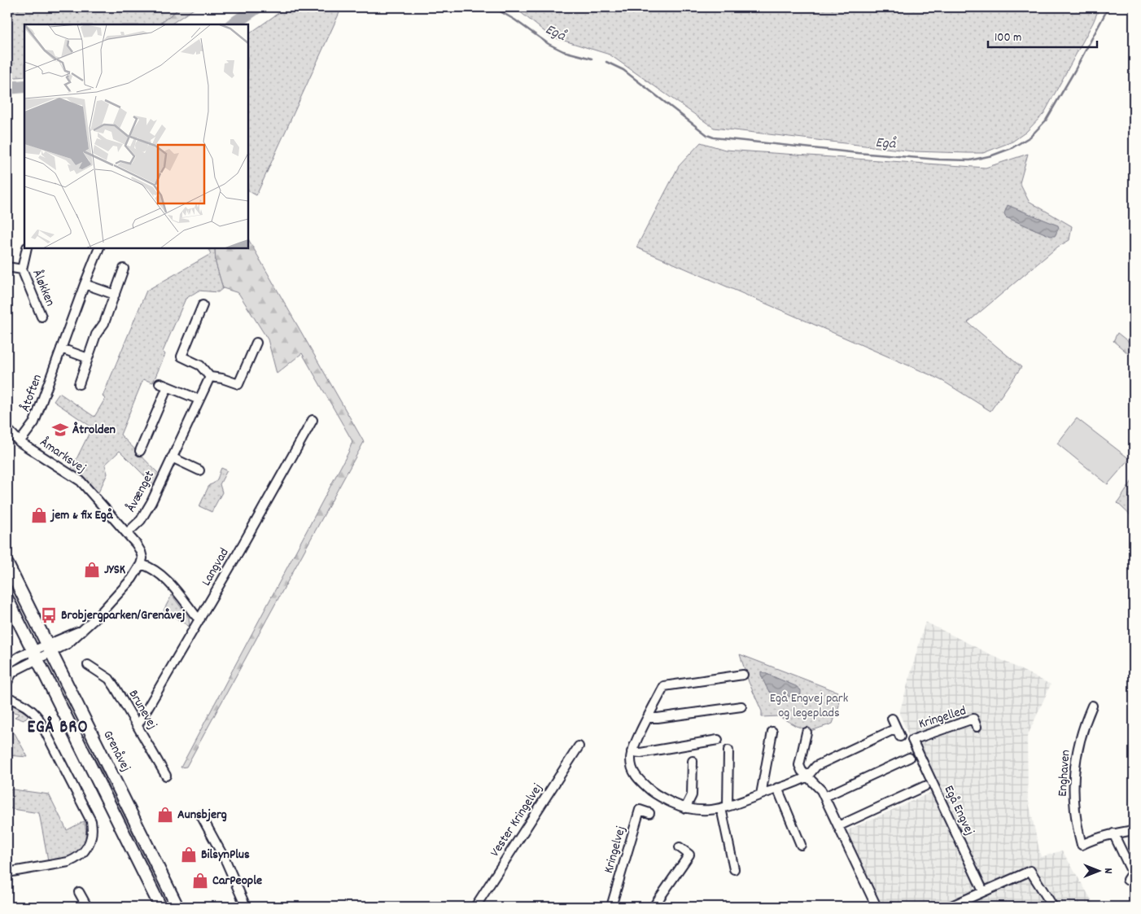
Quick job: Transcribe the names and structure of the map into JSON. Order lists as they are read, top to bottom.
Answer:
{
  "streets": {
    "main road": ["Grenåvej"],
    "street": [
      "Åløkken",
      "Åtoften",
      "Åmarksvej",
      "Åvænget",
      "Langvad",
      "Brunevej",
      "Kringelled",
      "Enghaven",
      "Egå Engvej",
      "Vester Kringelvej",
      "Kringelvej"
    ]
  },
  "crossings": [
    ["Åtoften", "Åmarksvej"],
    ["Åmarksvej", "Åvænget"],
    ["Langvad", "Brunevej"],
    ["Kringelled", "Egå Engvej"]
  ],
  "districts": ["EGÅ BRO"],
  "water": ["Egå"],
  "parks": ["Egå Engvej park og legeplads"],
  "places": {
    "school or university": ["Åtrolden"],
    "shop": [
      "jem & fix Egå",
      "JYSK",
      "Aunsbjerg",
      "BilsynPlus",
      "CarPeople"
    ],
    "bus stop": ["Brobjergparken/Grenåvej"]
  },
  "scale_bar": "100 m",
  "north": "right"
}
